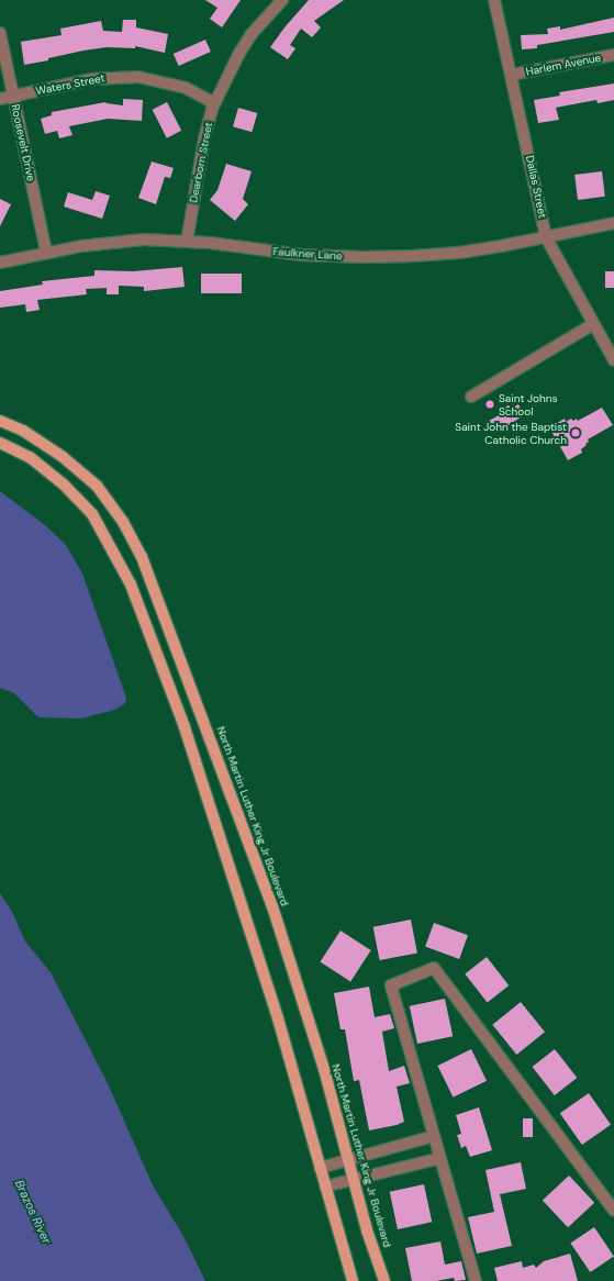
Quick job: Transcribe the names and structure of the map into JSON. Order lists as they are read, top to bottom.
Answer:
{
  "streets": {
    "main road": ["North Martin Luther King Jr Boulevard"],
    "street": [
      "Harlem Avenue",
      "Waters Street",
      "Roosevelt Drive",
      "Dearborn Street",
      "Dallas Street",
      "Faulkner Lane"
    ]
  },
  "crossings": [
    ["Harlem Avenue", "Dallas Street"],
    ["Waters Street", "Roosevelt Drive"],
    ["Waters Street", "Dearborn Street"],
    ["Roosevelt Drive", "Faulkner Lane"],
    ["Dearborn Street", "Faulkner Lane"],
    ["Dallas Street", "Faulkner Lane"]
  ],
  "water": ["Brazos River"],
  "places": ["Saint Johns School", "Saint John the Baptist Catholic Church"]
}
